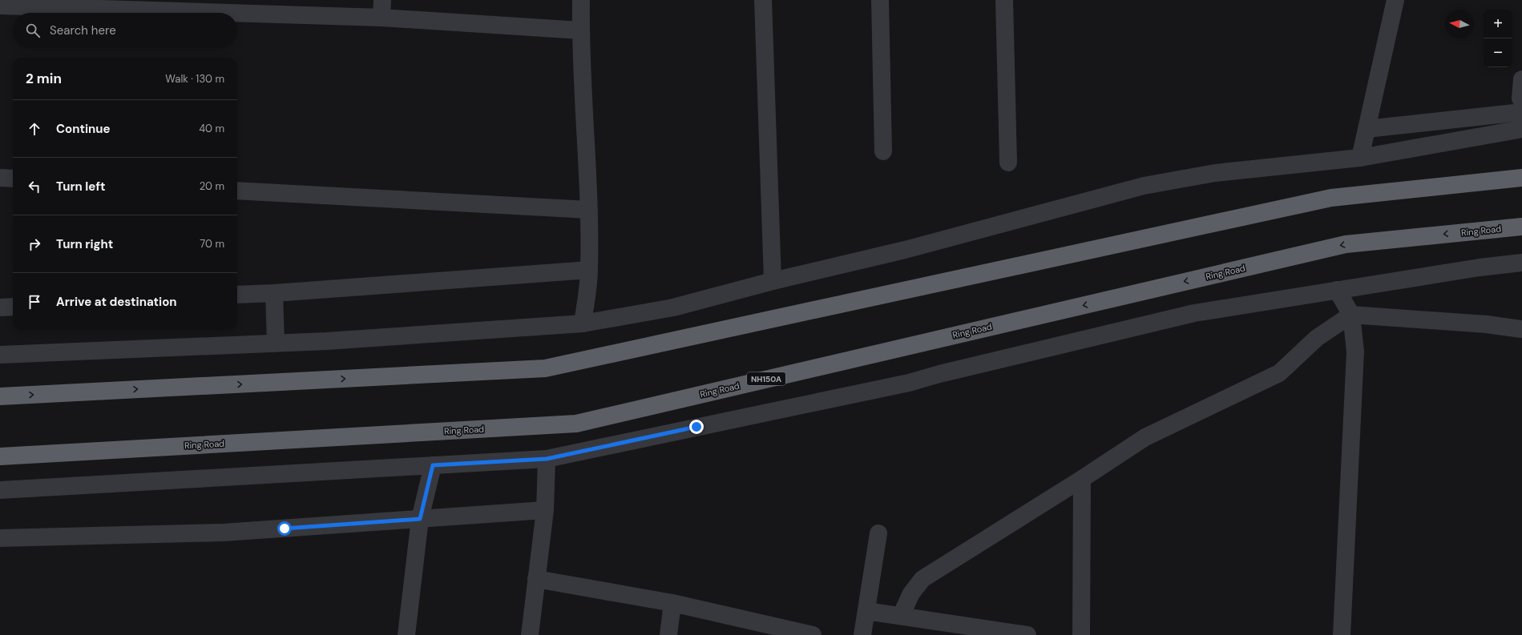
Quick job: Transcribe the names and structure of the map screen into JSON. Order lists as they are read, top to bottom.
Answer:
{
  "streets": {
    "highway": ["Ring Road", "NH150A"]
  },
  "north": "left",
  "page": {
    "map_buttons": ["+", "−"],
    "search": "Search here",
    "heading": ["2 min", "Walk · 130 m"],
    "list": [
      ["Continue", "40 m"],
      ["Turn left", "20 m"],
      ["Turn right", "70 m"],
      "Arrive at destination"
    ]
  }
}
